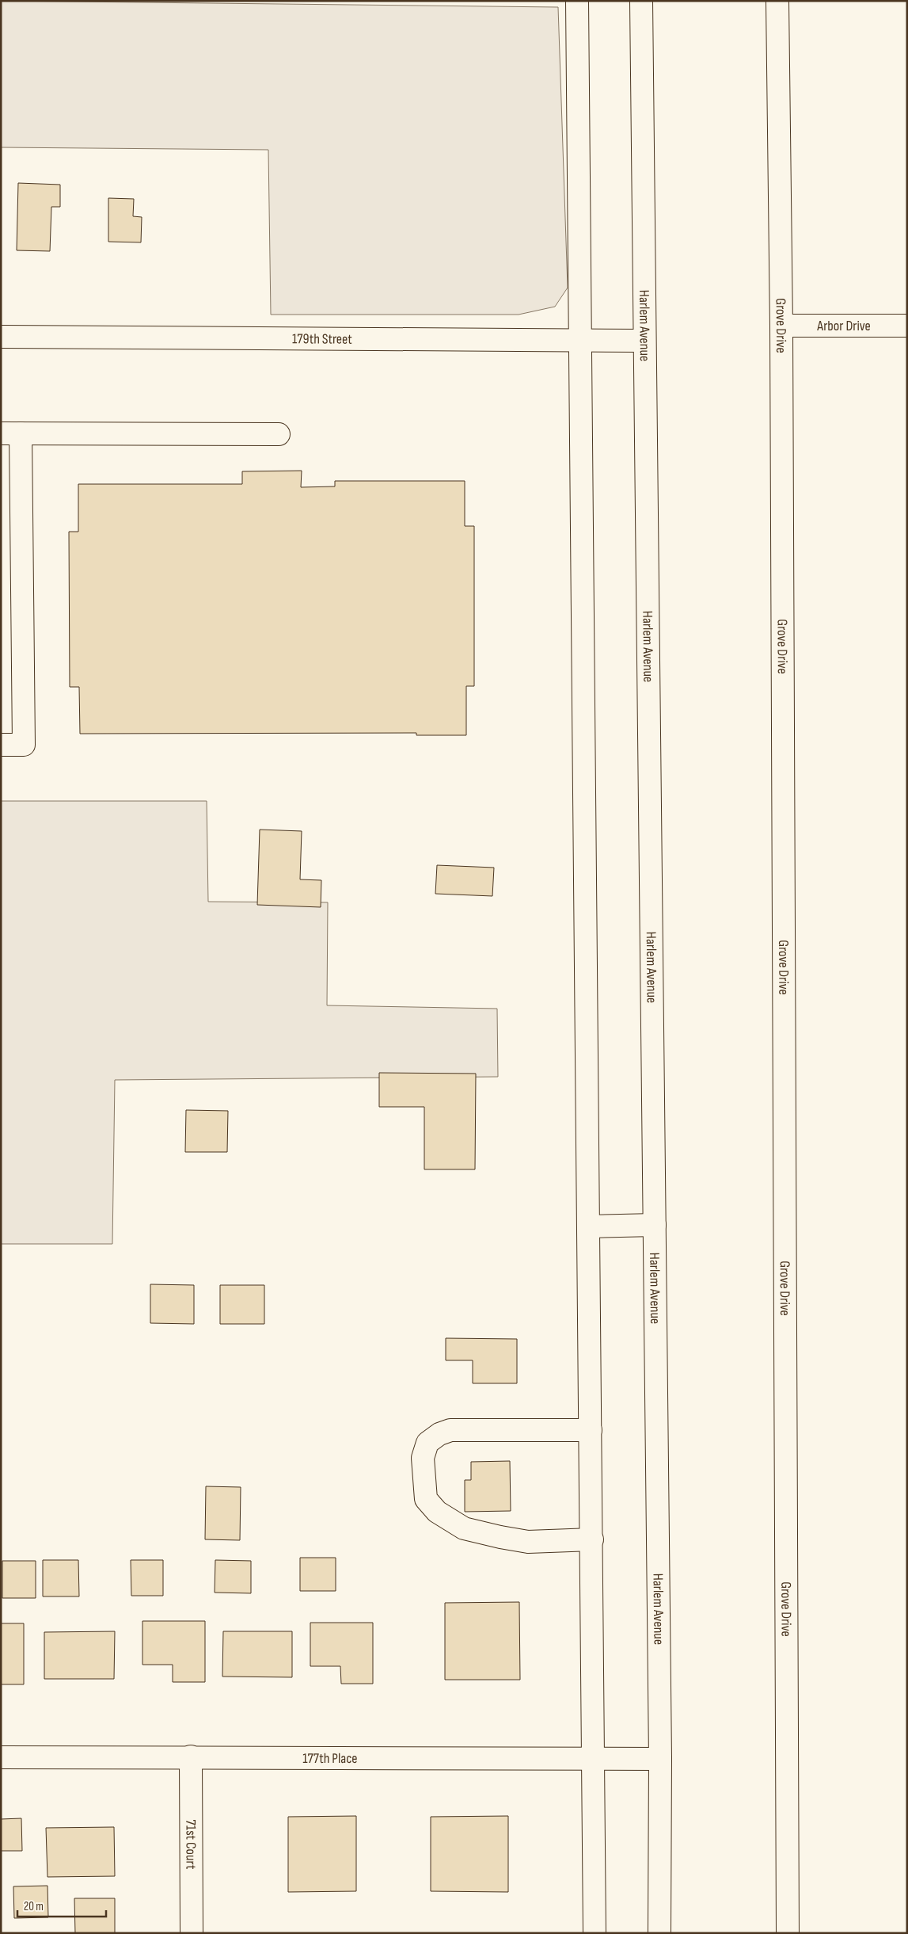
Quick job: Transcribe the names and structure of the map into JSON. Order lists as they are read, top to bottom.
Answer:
{
  "streets": {
    "main road": [
      "Grove Drive",
      "Harlem Avenue",
      "Arbor Drive",
      "179th Street",
      "177th Place",
      "71st Court"
    ]
  },
  "crossings": [
    ["Grove Drive", "Arbor Drive"],
    ["Harlem Avenue", "179th Street"],
    ["Harlem Avenue", "177th Place"],
    ["177th Place", "71st Court"]
  ],
  "scale_bar": "20 m"
}
